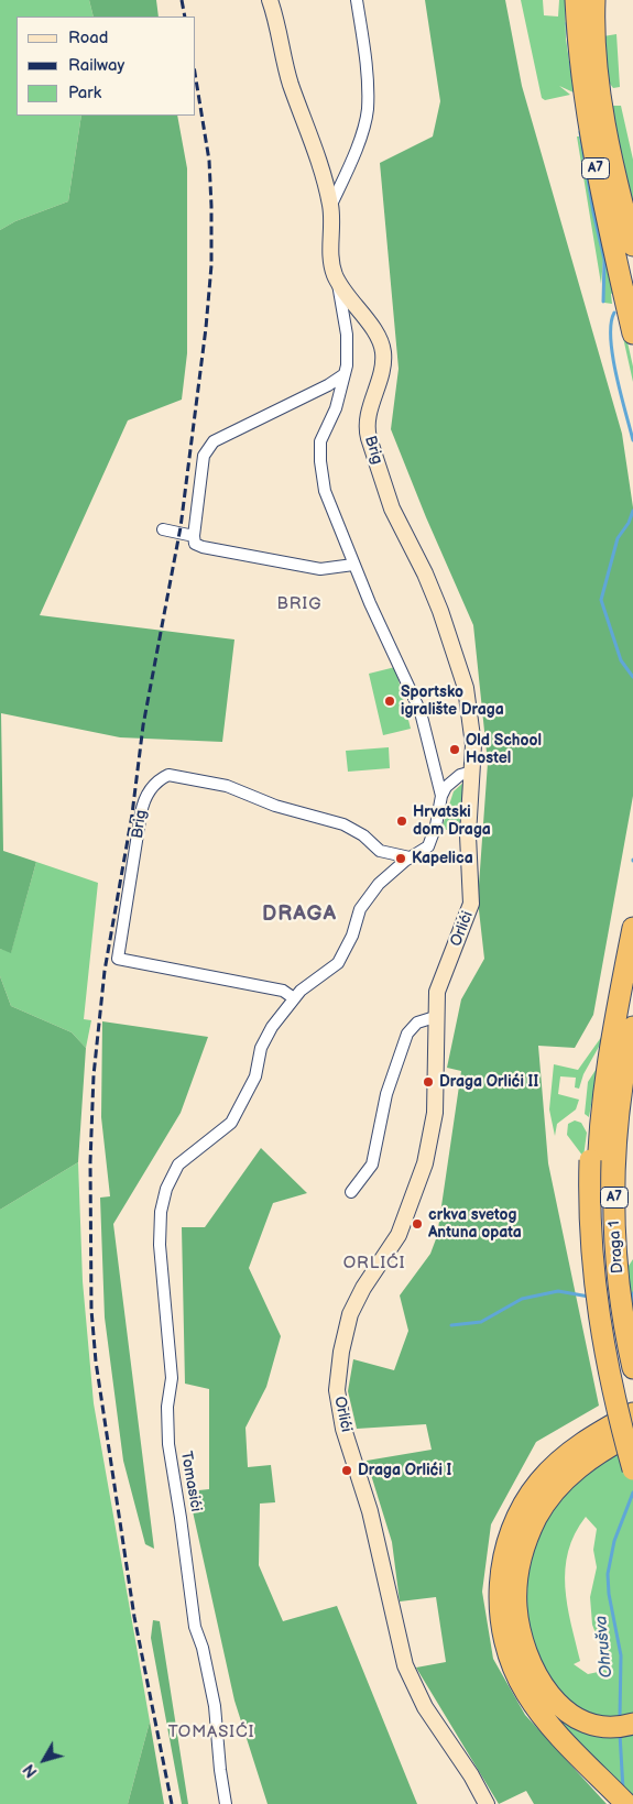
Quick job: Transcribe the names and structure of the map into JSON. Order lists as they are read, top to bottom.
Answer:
{
  "streets": {
    "highway": ["A7", "Draga 1"],
    "street": ["Brig", "Orlići", "Tomasići"]
  },
  "crossings": [
    ["A7", "Draga 1"],
    ["Brig", "Orlići"],
    ["Brig", "Tomasići"]
  ],
  "districts": [
    "BRIG",
    "DRAGA",
    "ORLIĆI",
    "TOMASIĆI"
  ],
  "water": ["Ohrušva"],
  "places": [
    "Sportsko igralište Draga",
    "Old School Hostel",
    "Hrvatski dom Draga",
    "Kapelica",
    "Draga Orlići II",
    "crkva svetog Antuna opata",
    "Draga Orlići I"
  ],
  "legend": ["Road", "Railway", "Park"],
  "north": "bottom left"
}
